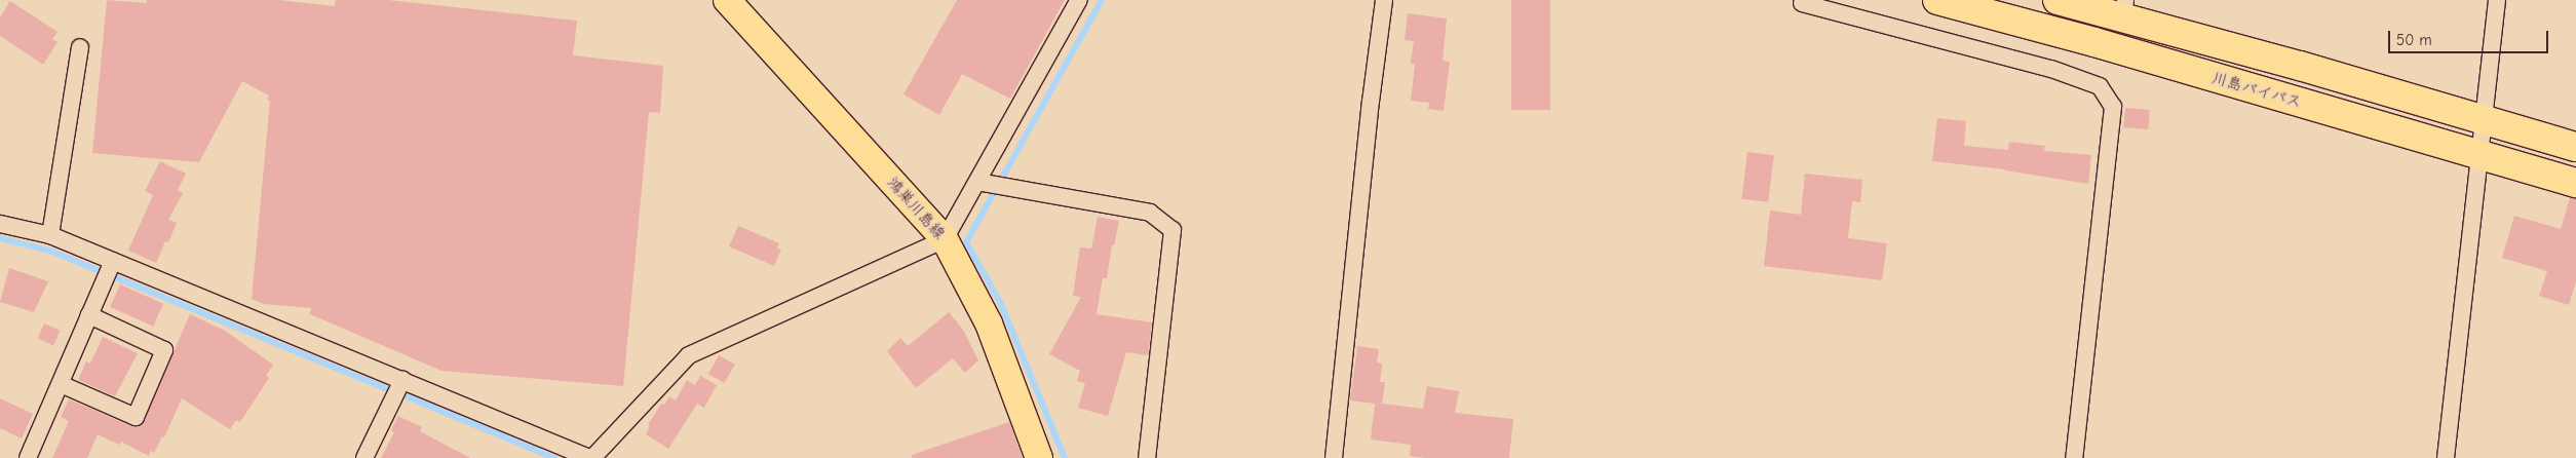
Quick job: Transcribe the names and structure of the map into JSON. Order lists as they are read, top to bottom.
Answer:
{
  "streets": {
    "highway": ["川島バイパス"],
    "main road": ["鴻巣川島線"]
  },
  "scale_bar": "50 m"
}
